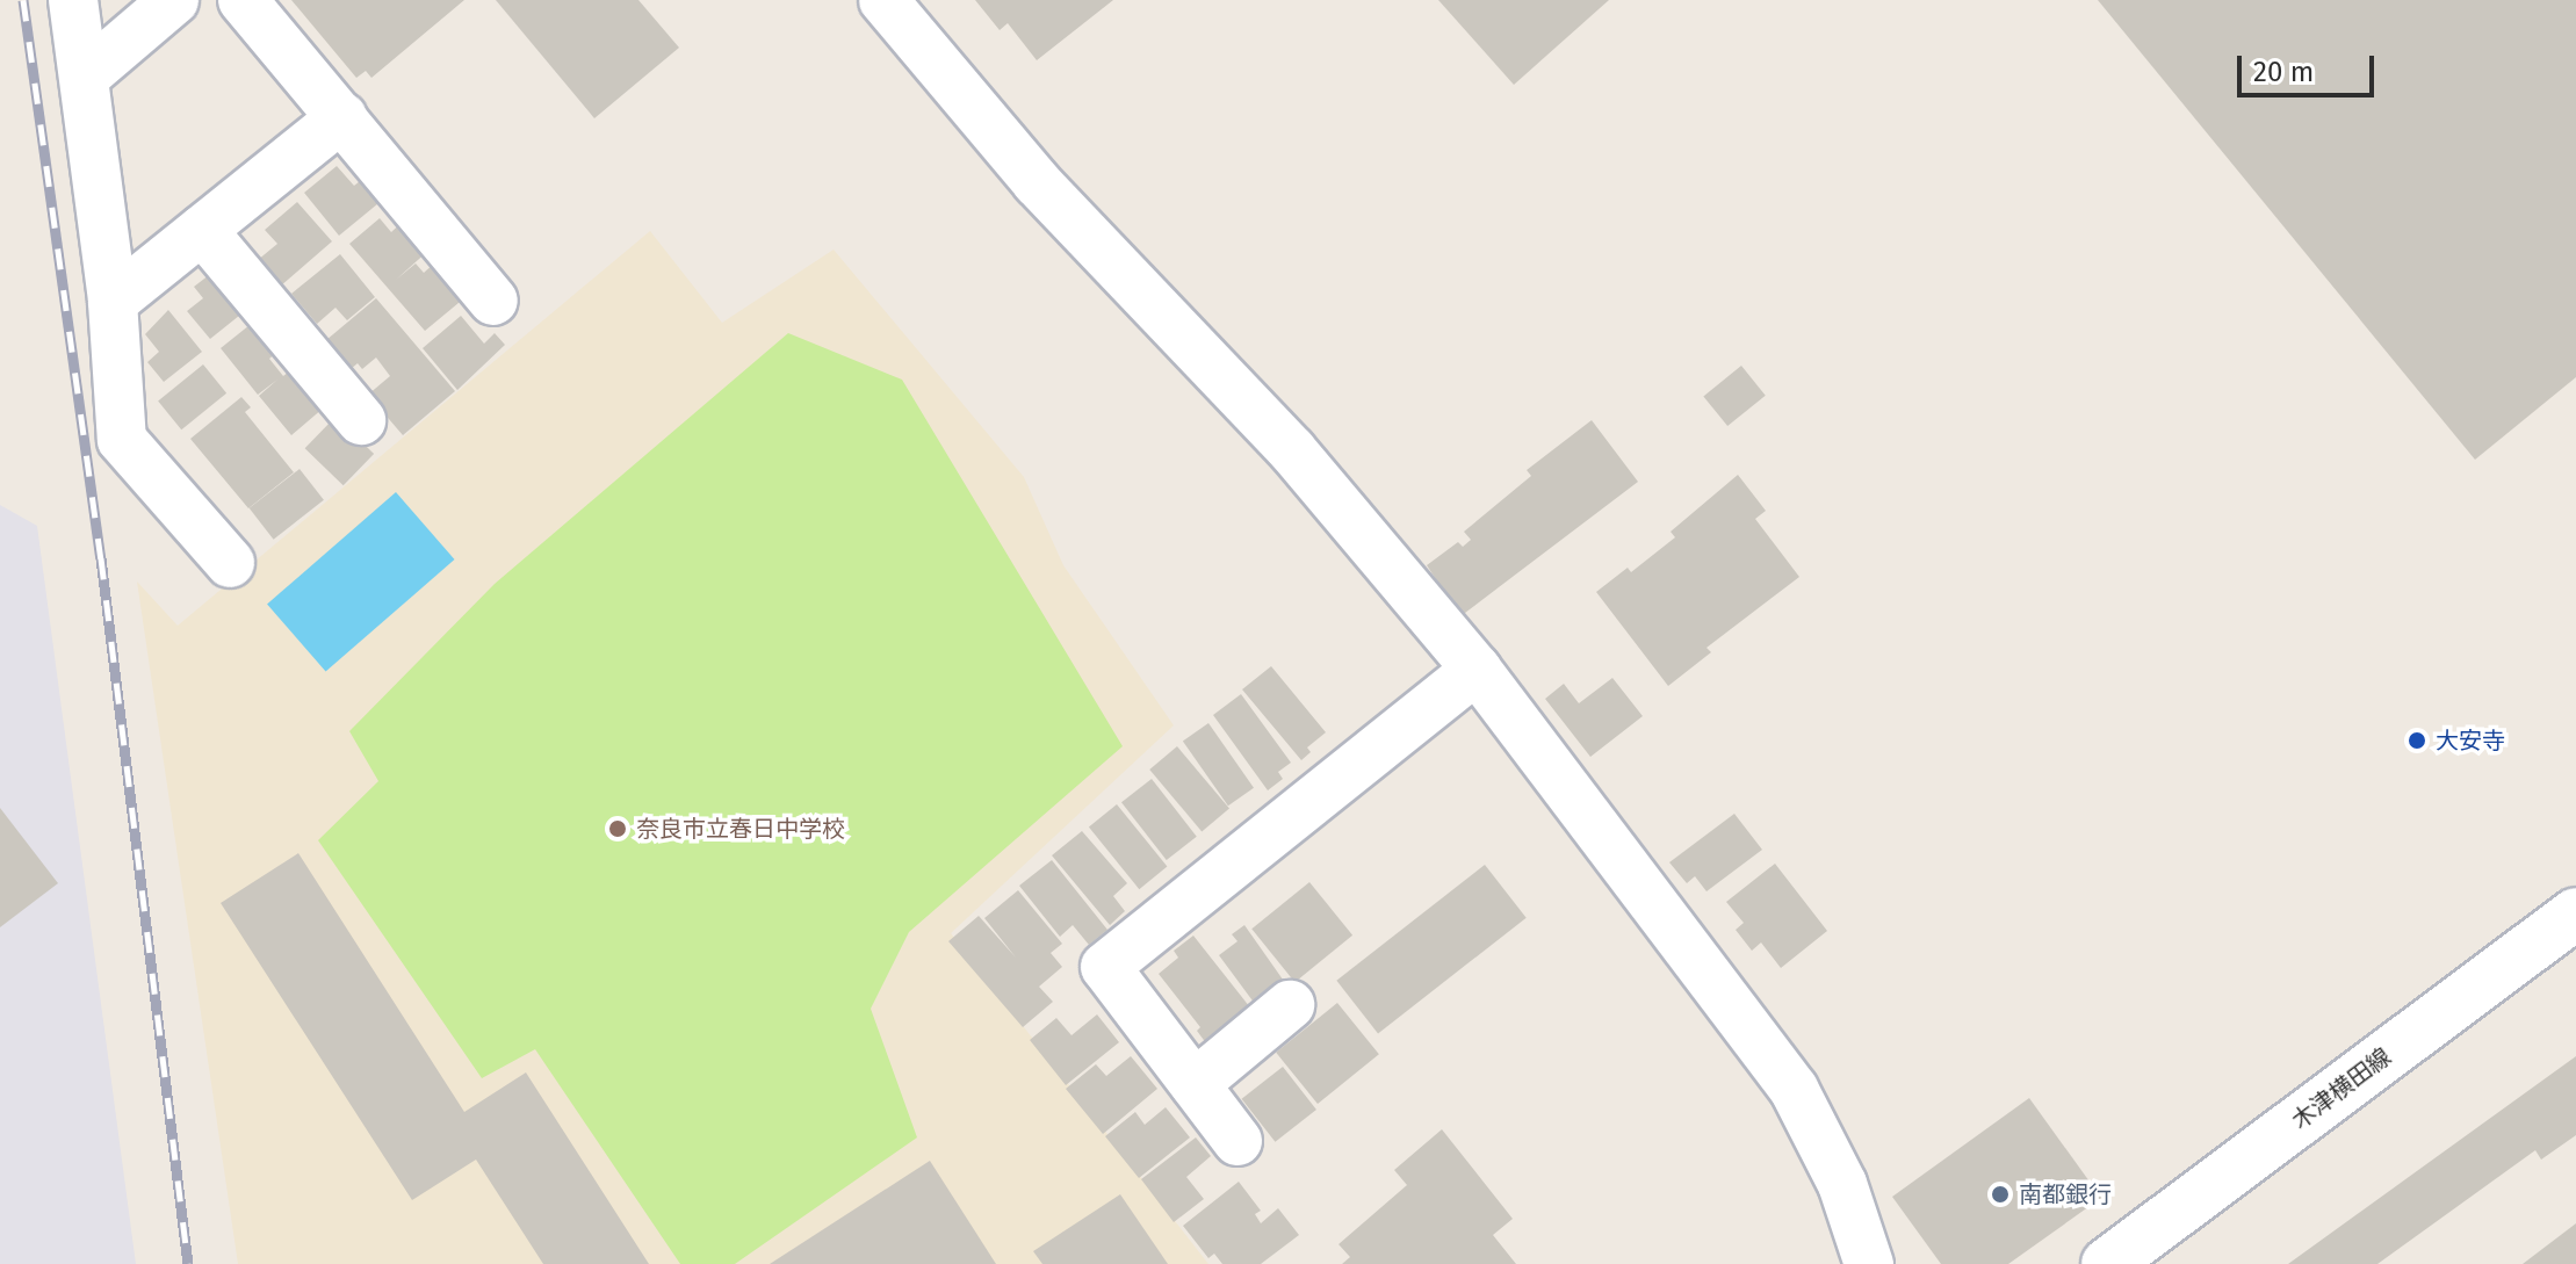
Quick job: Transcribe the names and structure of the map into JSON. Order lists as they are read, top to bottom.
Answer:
{
  "streets": {
    "main road": ["木津横田線"]
  },
  "places": ["大安寺", "奈良市立春日中学校", "南都銀行"],
  "scale_bar": "20 m"
}
